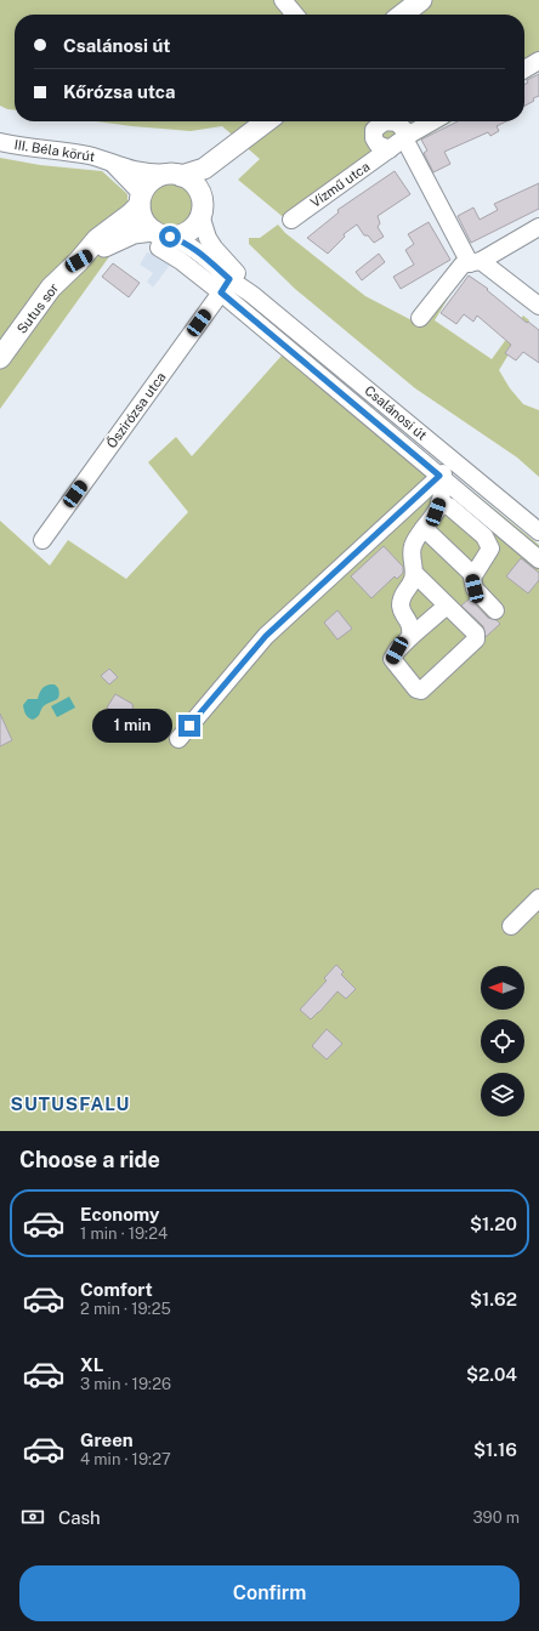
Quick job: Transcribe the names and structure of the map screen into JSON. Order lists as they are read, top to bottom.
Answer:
{
  "streets": {
    "main road": ["Sutus sor"],
    "street": [
      "III. Béla körút",
      "Vízmű utca",
      "Őszirózsa utca",
      "Csalánosi út"
    ]
  },
  "crossings": [
    ["III. Béla körút", "Csalánosi út"],
    ["Őszirózsa utca", "Csalánosi út"]
  ],
  "districts": ["SUTUSFALU"],
  "north": "left",
  "page": {
    "banner": ["Csalánosi út", "Kőrózsa utca"],
    "bubble": "1 min",
    "heading": "Choose a ride",
    "list": [
      {
        "name": "Economy",
        "note": "1 min · 19:24",
        "value": "$1.20"
      },
      {
        "name": "Comfort",
        "note": "2 min · 19:25",
        "value": "$1.62"
      },
      {
        "name": "XL",
        "note": "3 min · 19:26",
        "value": "$2.04"
      },
      {
        "name": "Green",
        "note": "4 min · 19:27",
        "value": "$1.16"
      }
    ],
    "pay": ["Cash", "390 m"],
    "buttons": "Confirm"
  }
}
